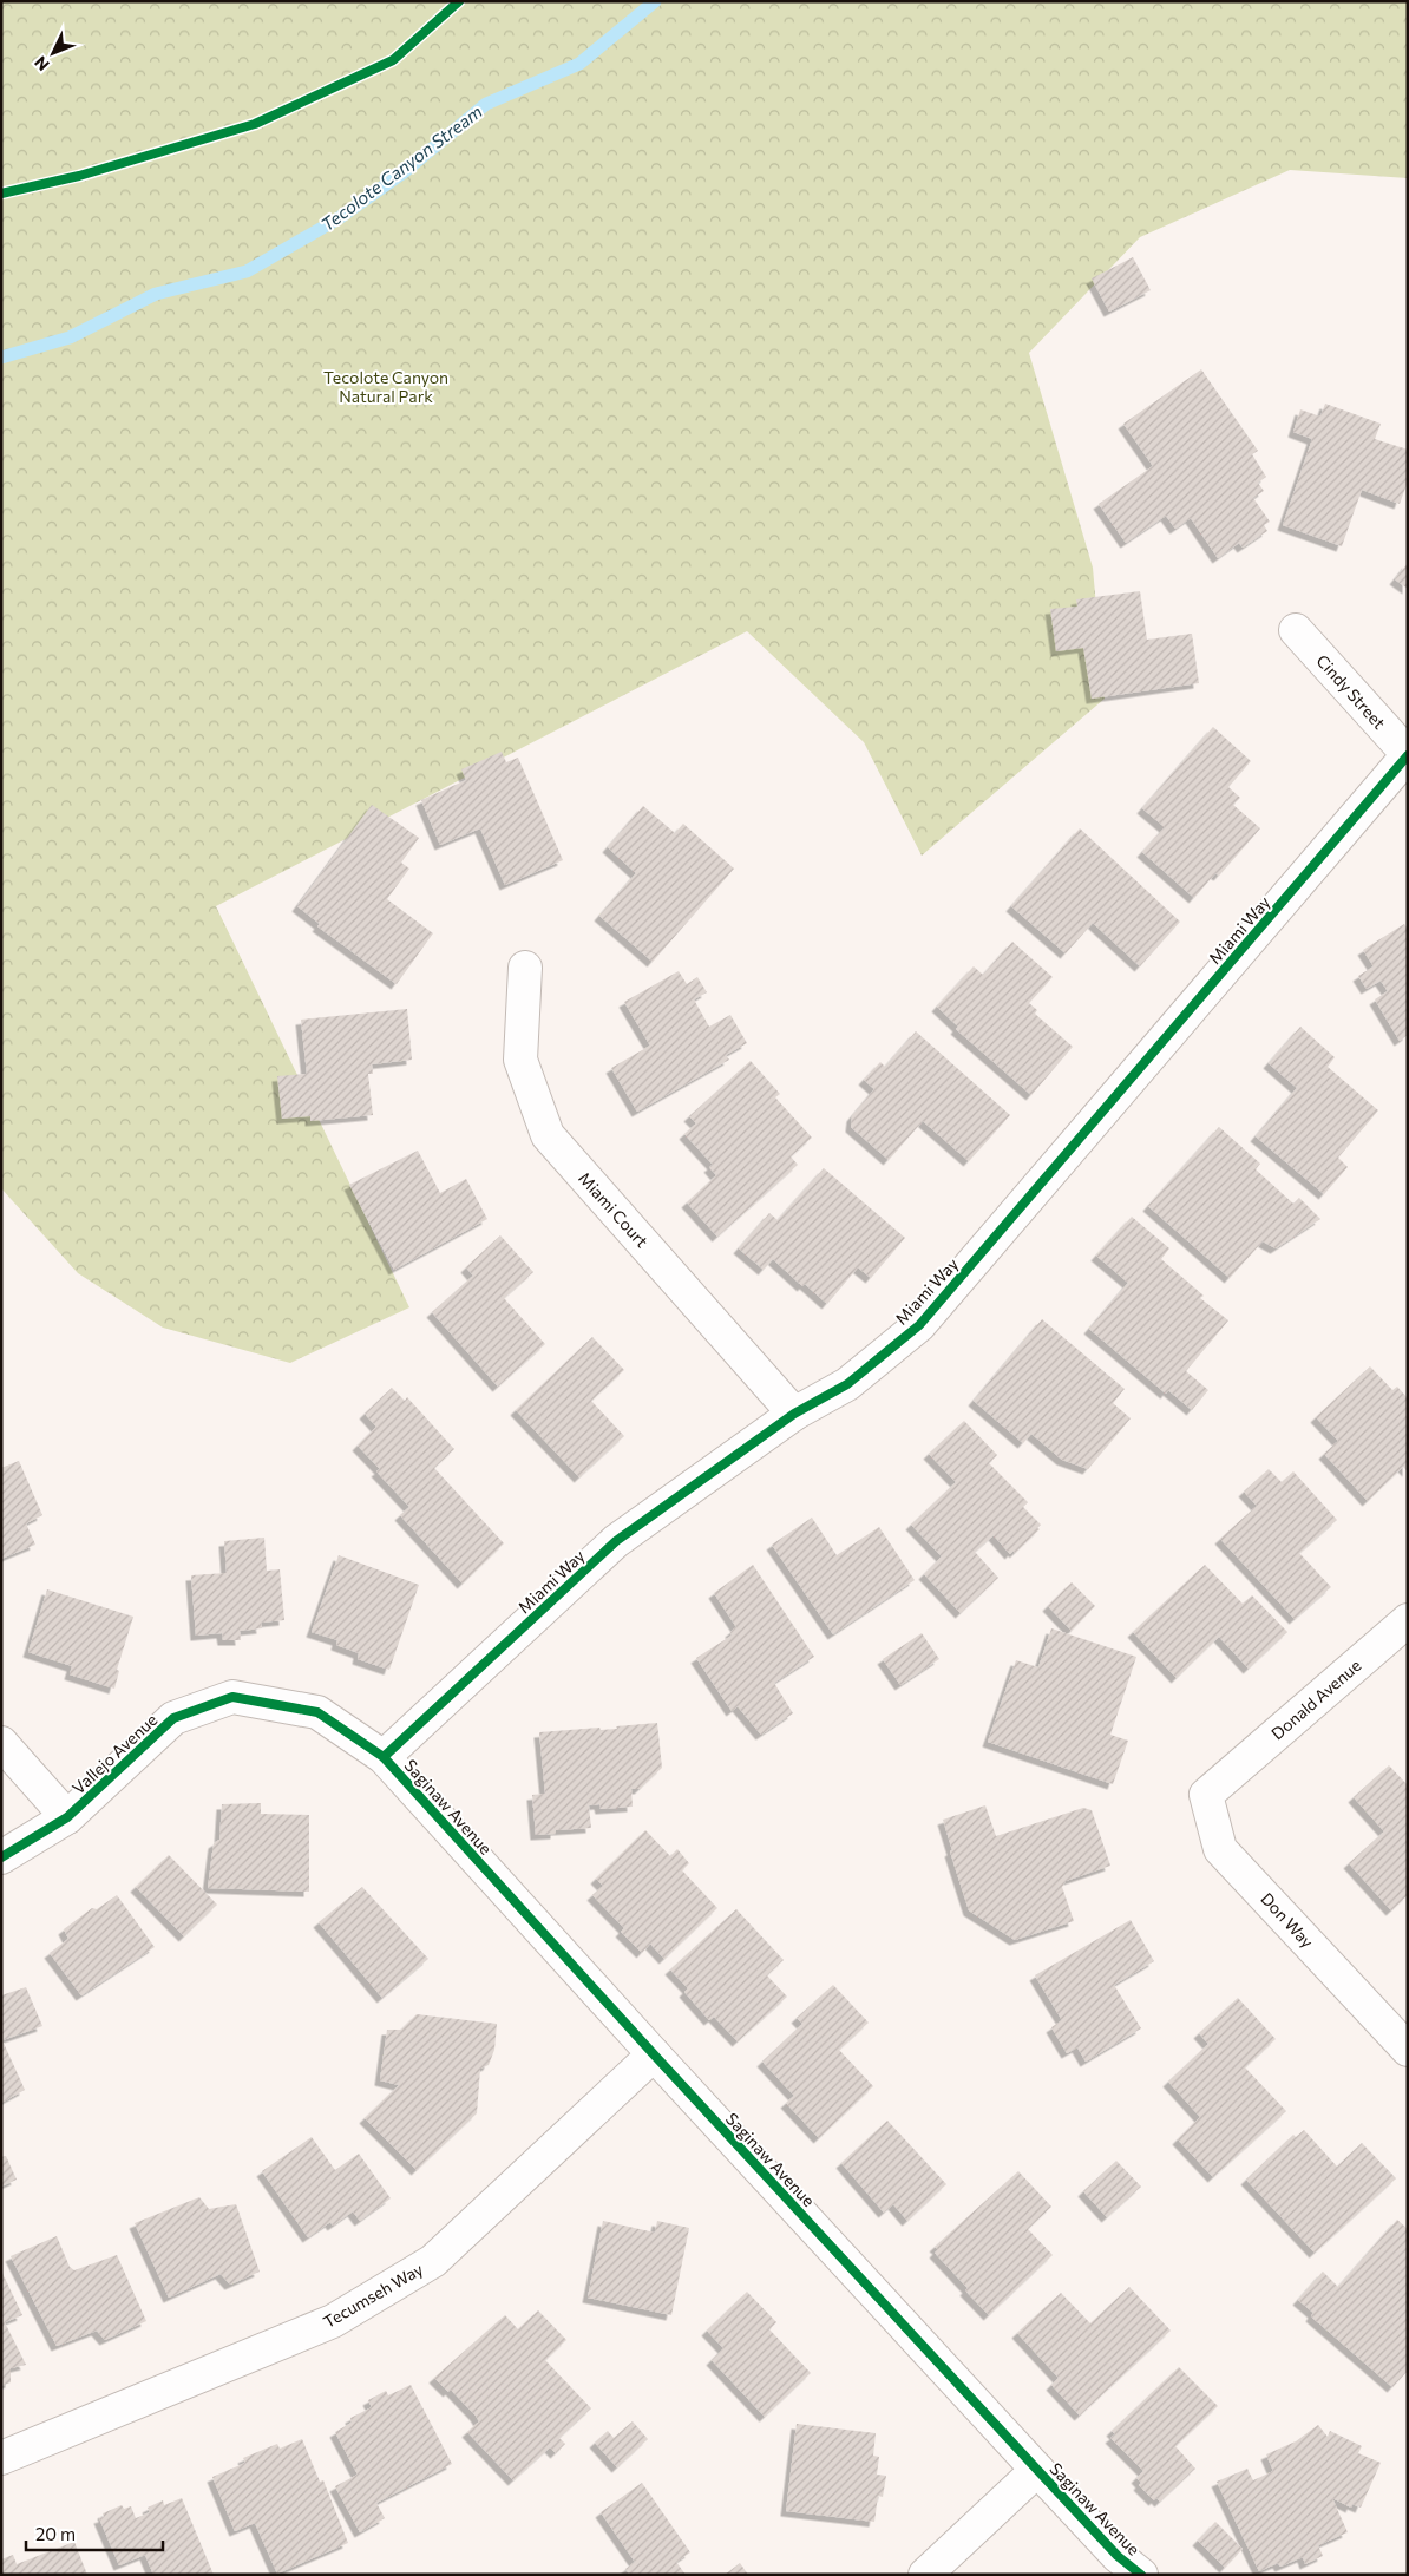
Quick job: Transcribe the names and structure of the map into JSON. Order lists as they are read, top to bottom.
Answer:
{
  "streets": {
    "street": [
      "Cindy Street",
      "Miami Way",
      "Miami Court",
      "Donald Avenue",
      "Vallejo Avenue",
      "Saginaw Avenue",
      "Don Way",
      "Tecumseh Way"
    ]
  },
  "crossings": [
    ["Cindy Street", "Miami Way"],
    ["Miami Way", "Miami Court"],
    ["Miami Way", "Vallejo Avenue"],
    ["Miami Way", "Saginaw Avenue"],
    ["Donald Avenue", "Don Way"],
    ["Vallejo Avenue", "Saginaw Avenue"],
    ["Saginaw Avenue", "Tecumseh Way"]
  ],
  "water": ["Tecolote Canyon Stream"],
  "parks": ["Tecolote Canyon Natural Park"],
  "scale_bar": "20 m",
  "north": "bottom left"
}
